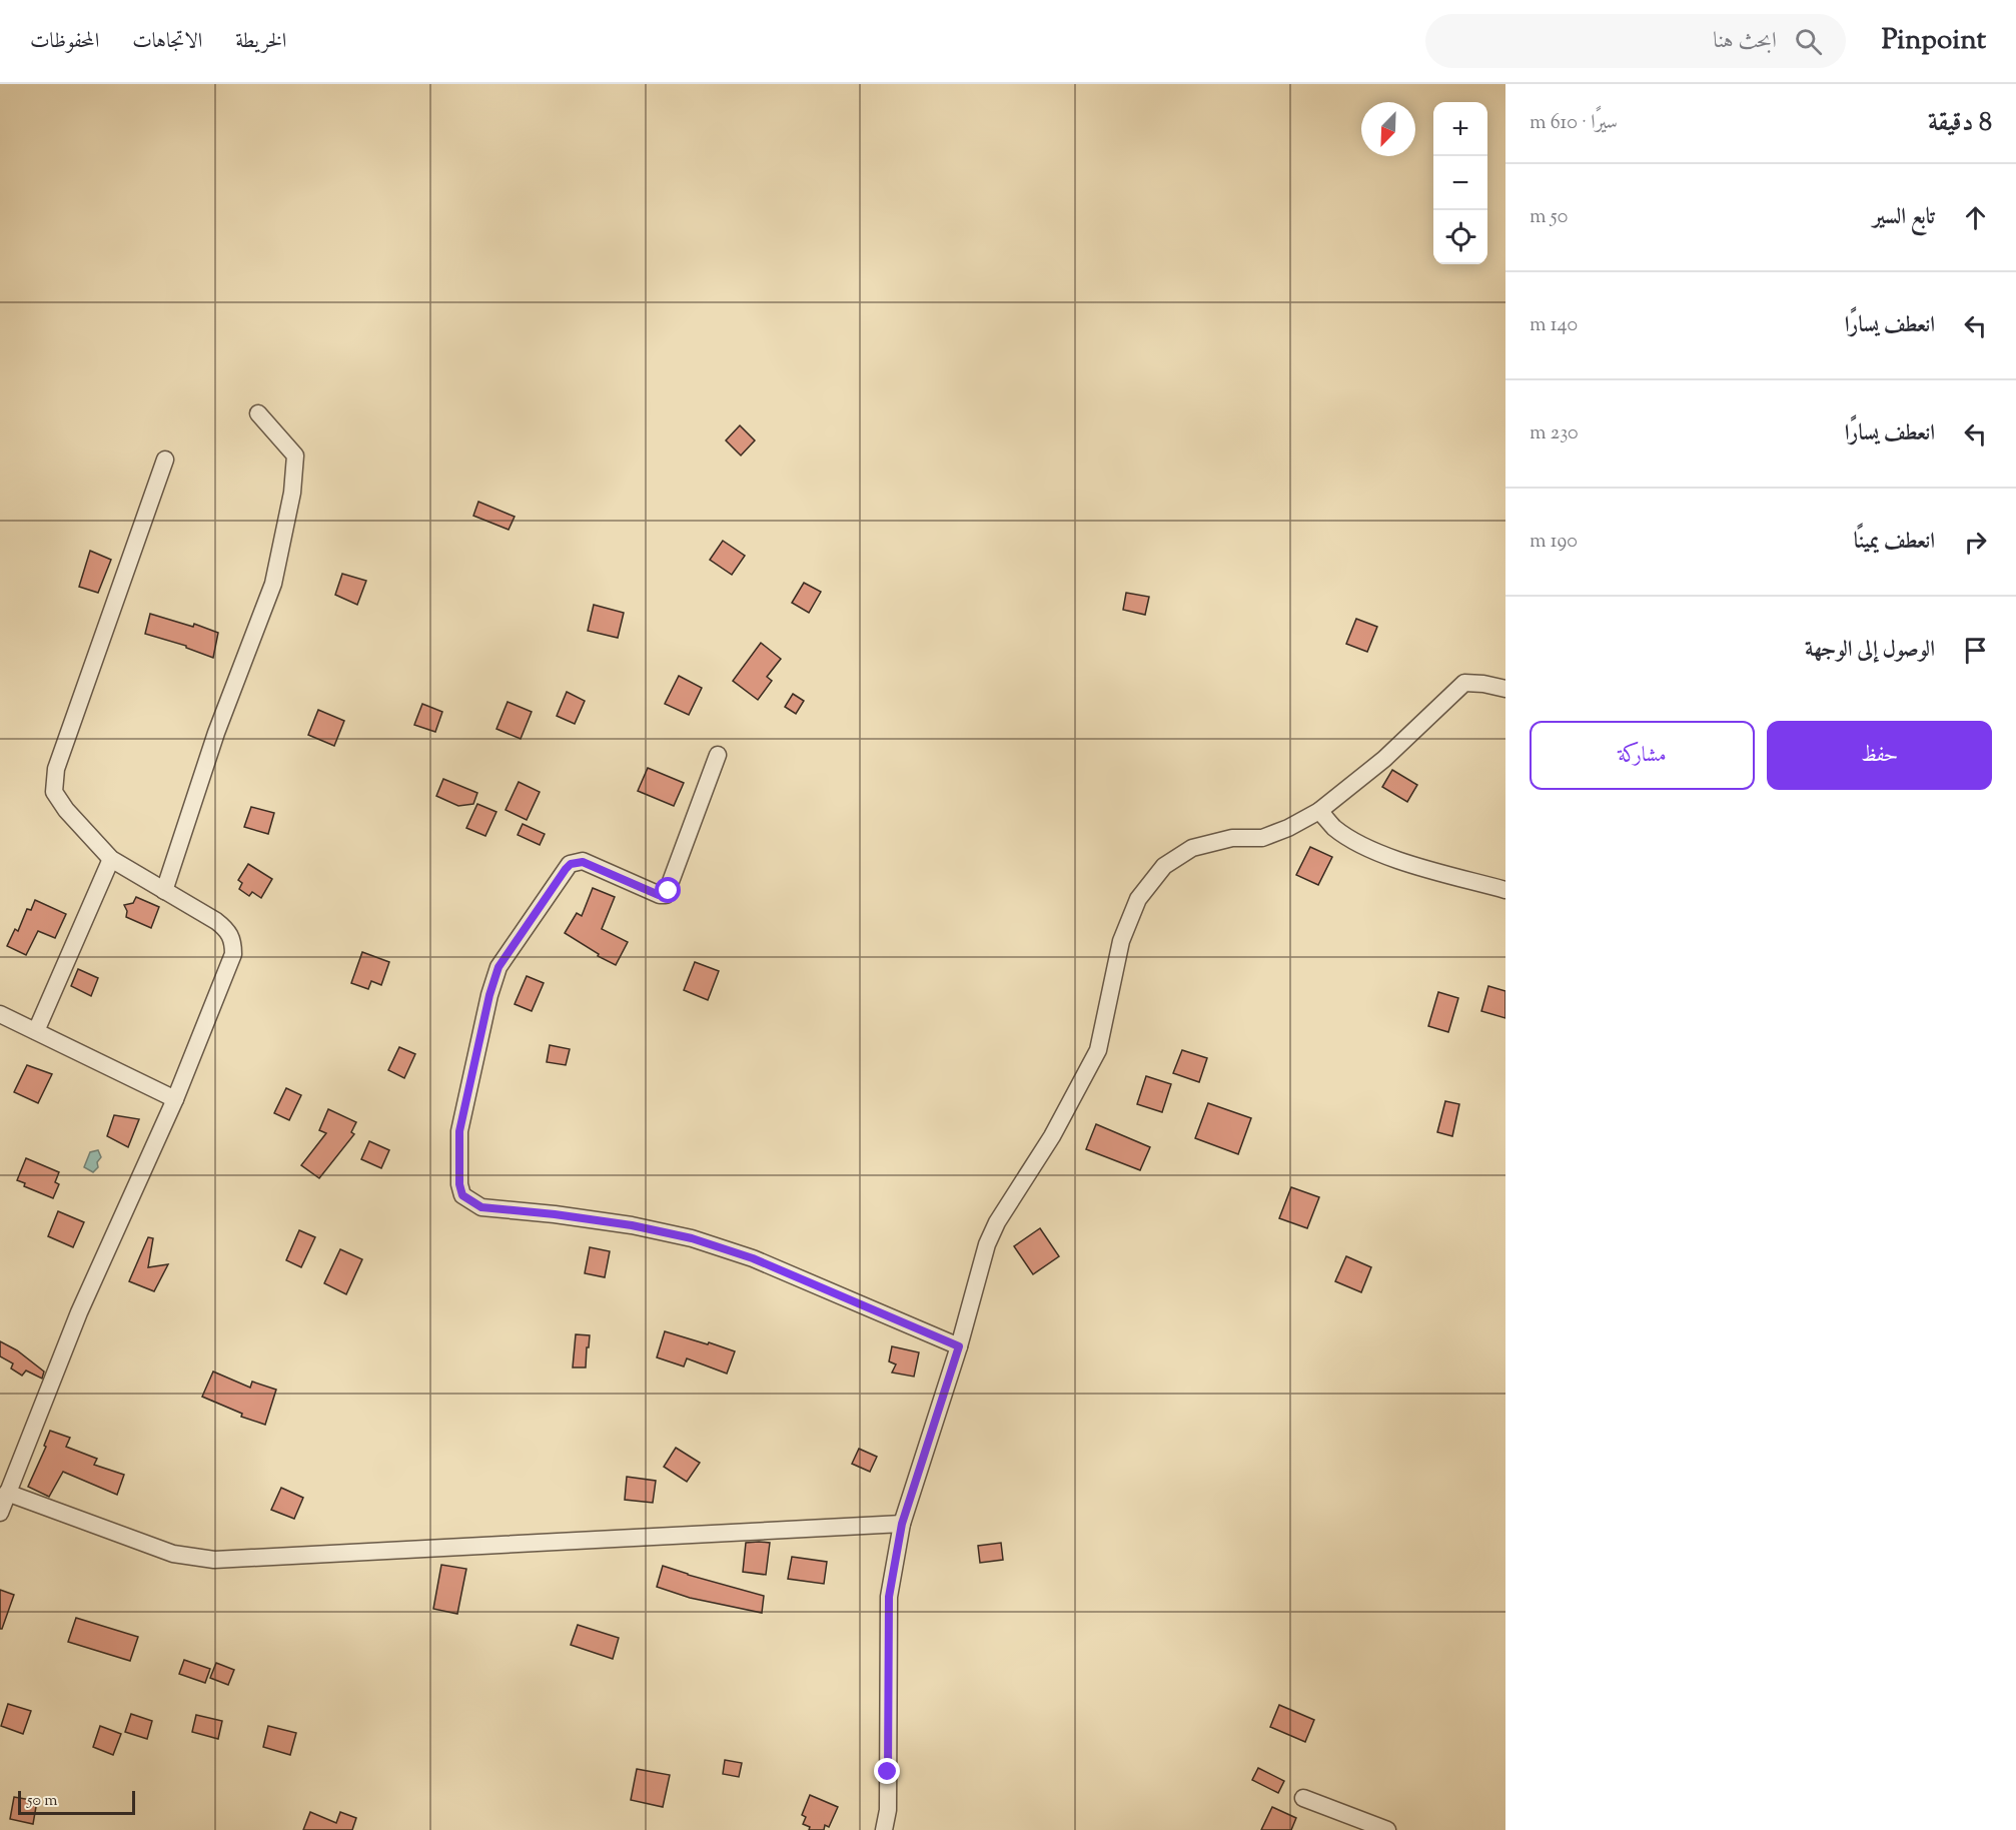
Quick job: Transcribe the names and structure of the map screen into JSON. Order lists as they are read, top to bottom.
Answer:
{
  "scale_bar": "50 m",
  "north": "bottom left",
  "page": {
    "header": "Pinpoint",
    "search": "ابحث هنا",
    "nav": ["الخريطة", "الاتجاهات", "المحفوظات"],
    "heading": ["8 دقيقة", "سيرًا · 610 m"],
    "map_buttons": ["+", "−"],
    "list": [
      ["تابع السير", "50 m"],
      ["انعطف يسارًا", "140 m"],
      ["انعطف يسارًا", "230 m"],
      ["انعطف يمينًا", "190 m"],
      "الوصول إلى الوجهة"
    ],
    "buttons": ["حفظ", "مشاركة"],
    "scale": "50 m"
  }
}
